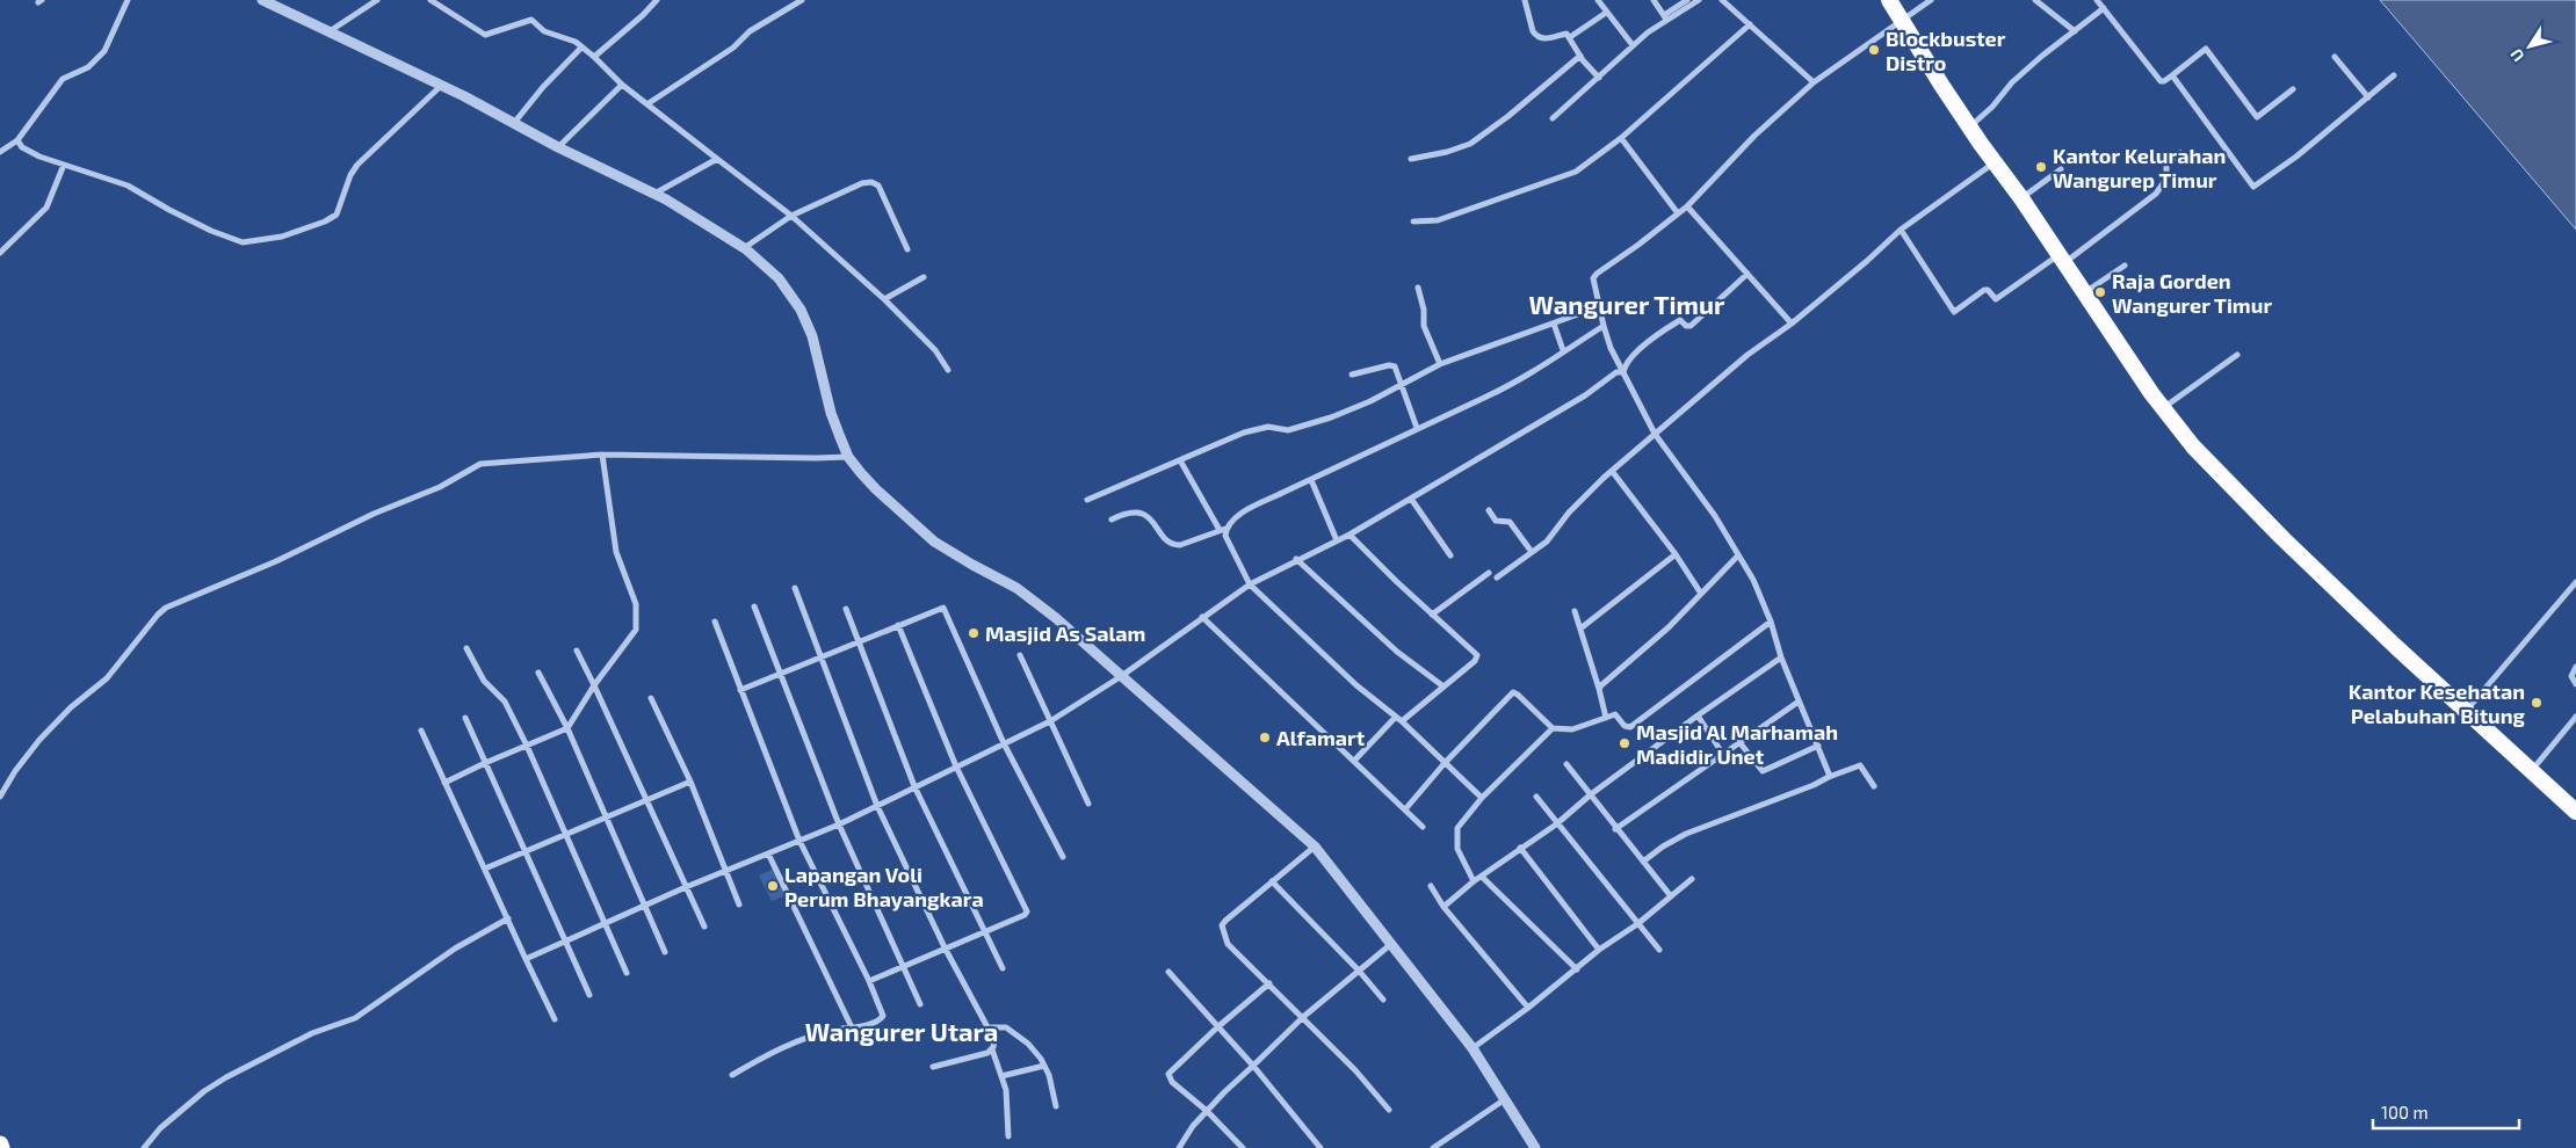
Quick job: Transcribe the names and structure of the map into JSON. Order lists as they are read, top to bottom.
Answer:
{
  "districts": ["Wangurer Timur", "Wangurer Utara"],
  "places": [
    "Blockbuster Distro",
    "Kantor Kelurahan Wangurep Timur",
    "Raja Gorden Wangurer Timur",
    "Masjid As Salam",
    "Kantor Kesehatan Pelabuhan Bitung",
    "Alfamart",
    "Masjid Al Marhamah Madidir Unet",
    "Lapangan Voli Perum Bhayangkara"
  ],
  "scale_bar": "100 m",
  "north": "bottom left"
}
